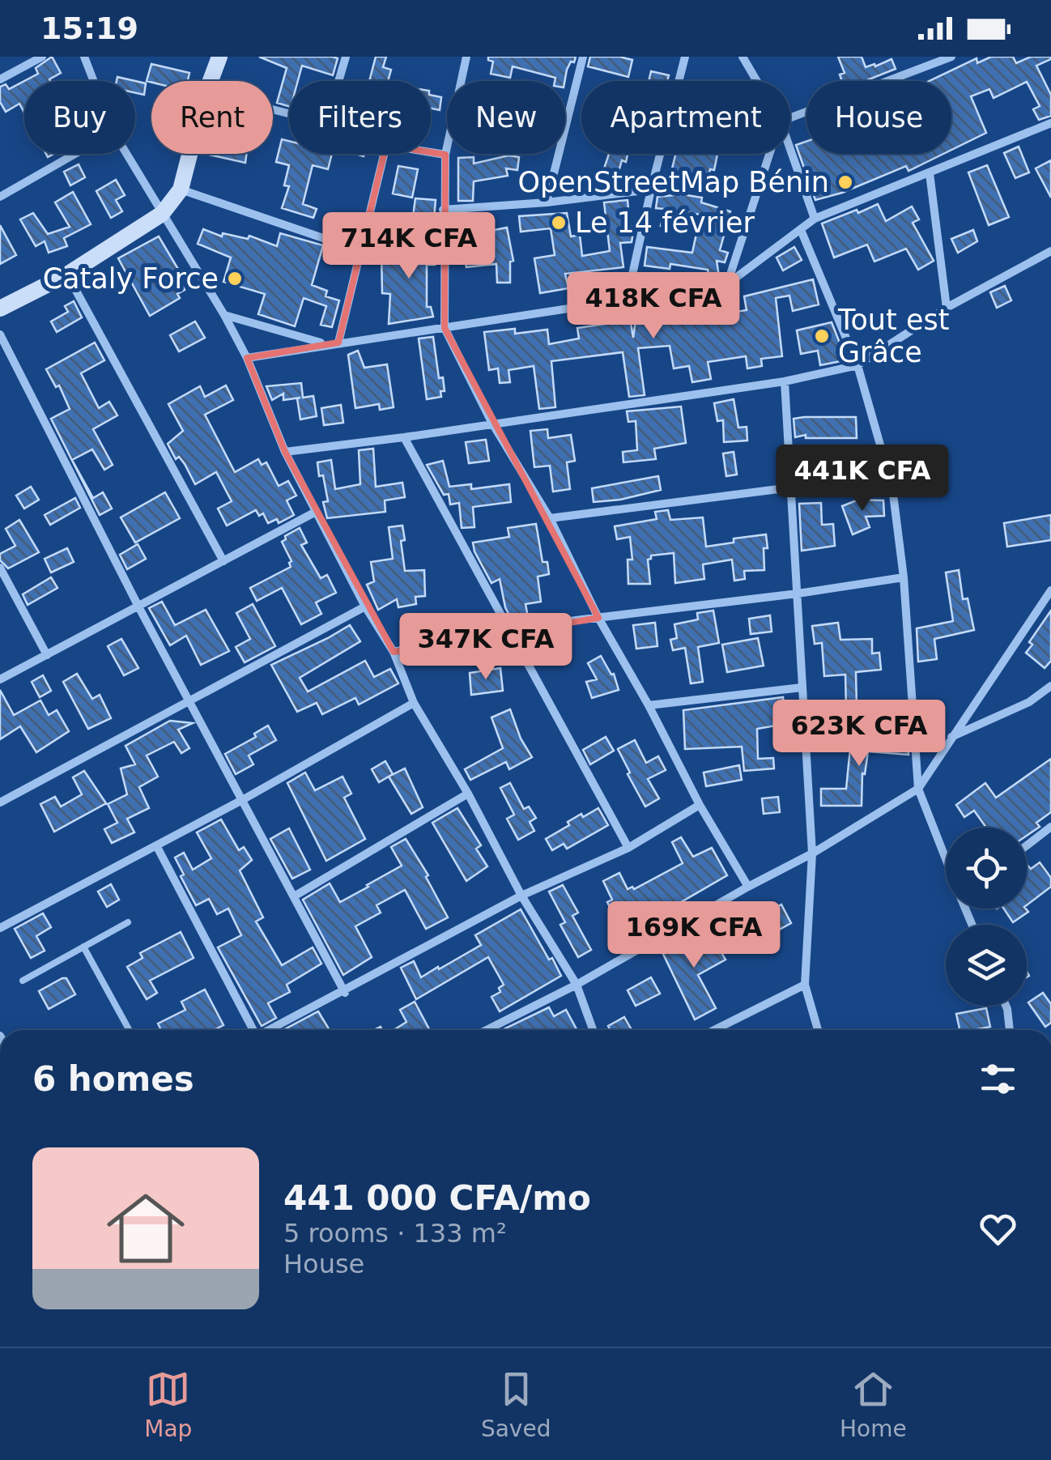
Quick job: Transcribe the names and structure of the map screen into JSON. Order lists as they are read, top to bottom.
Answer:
{
  "places": [
    "OpenStreetMap Bénin",
    "Le 14 février",
    "Cataly Force",
    "Tout est Grâce"
  ],
  "page": {
    "status": "15:19",
    "chip": [
      "Buy",
      "Rent",
      "Filters",
      "New",
      "Apartment",
      "House"
    ],
    "price": [
      "714K CFA",
      "418K CFA",
      "441K CFA",
      "347K CFA",
      "623K CFA",
      "169K CFA"
    ],
    "heading": "6 homes",
    "list": [
      {
        "name": "441 000 CFA/mo",
        "note": "5 rooms · 133 m² · House"
      }
    ],
    "tabs": ["Map", "Saved", "Home"]
  }
}
